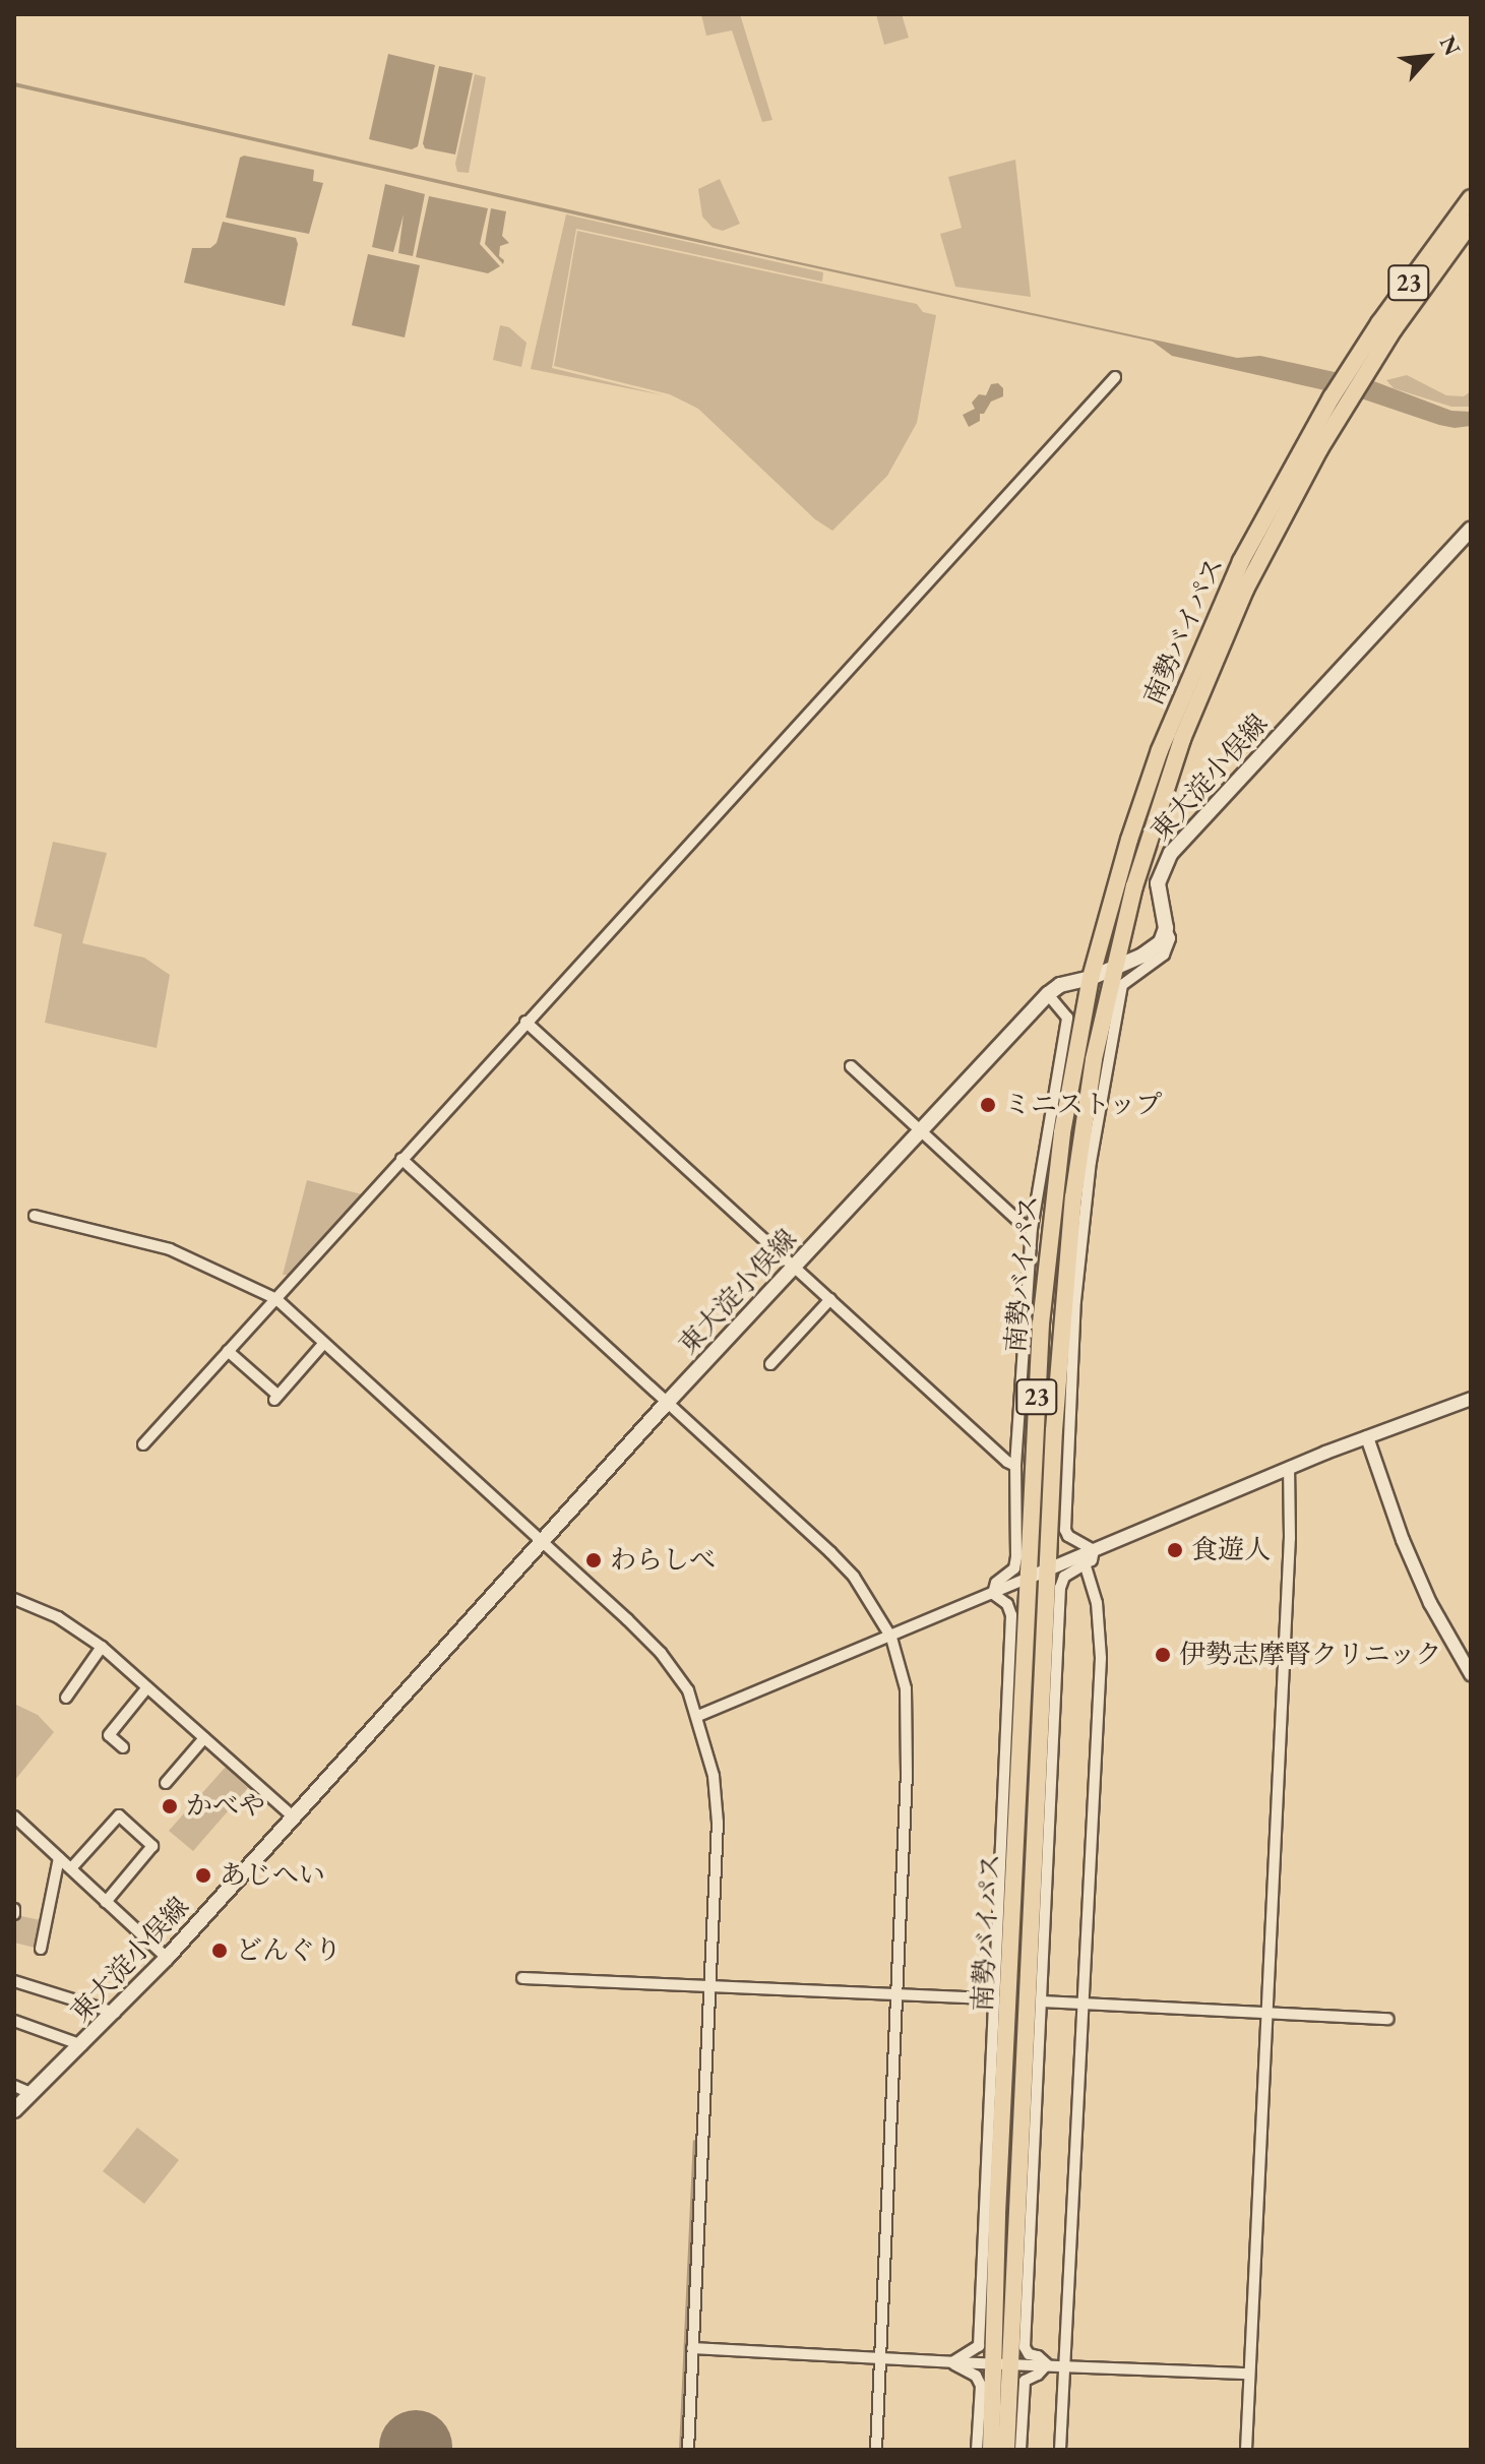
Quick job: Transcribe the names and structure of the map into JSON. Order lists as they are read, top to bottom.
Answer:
{
  "streets": {
    "highway": ["23", "南勢バイパス"],
    "main road": ["東大淀小俣線"]
  },
  "crossings": [
    ["南勢バイパス", "東大淀小俣線"]
  ],
  "places": [
    "ミニストップ",
    "食遊人",
    "わらしべ",
    "伊勢志摩腎クリニック",
    "かべや",
    "あじへい",
    "どんぐり"
  ],
  "north": "top right"
}
